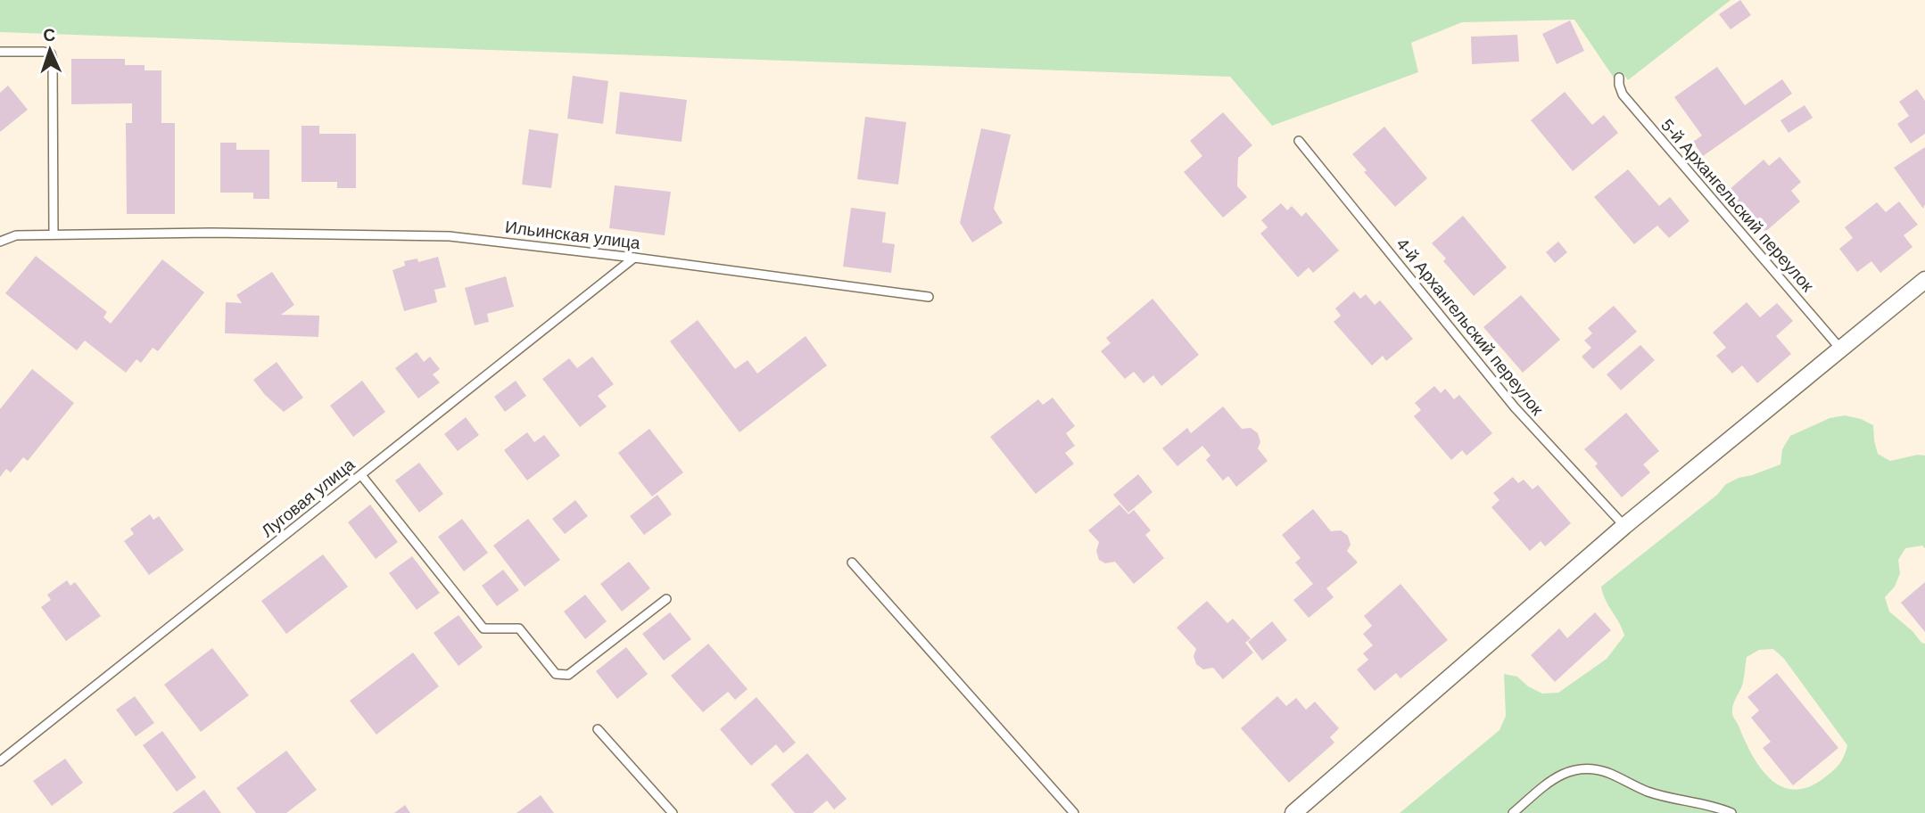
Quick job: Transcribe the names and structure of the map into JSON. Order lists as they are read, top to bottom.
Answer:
{
  "streets": {
    "lane": [
      "5-й Архангельский переулок",
      "Ильинская улица",
      "4-й Архангельский переулок",
      "Луговая улица"
    ]
  },
  "crossings": [
    ["Ильинская улица", "Луговая улица"]
  ],
  "north": "top"
}
